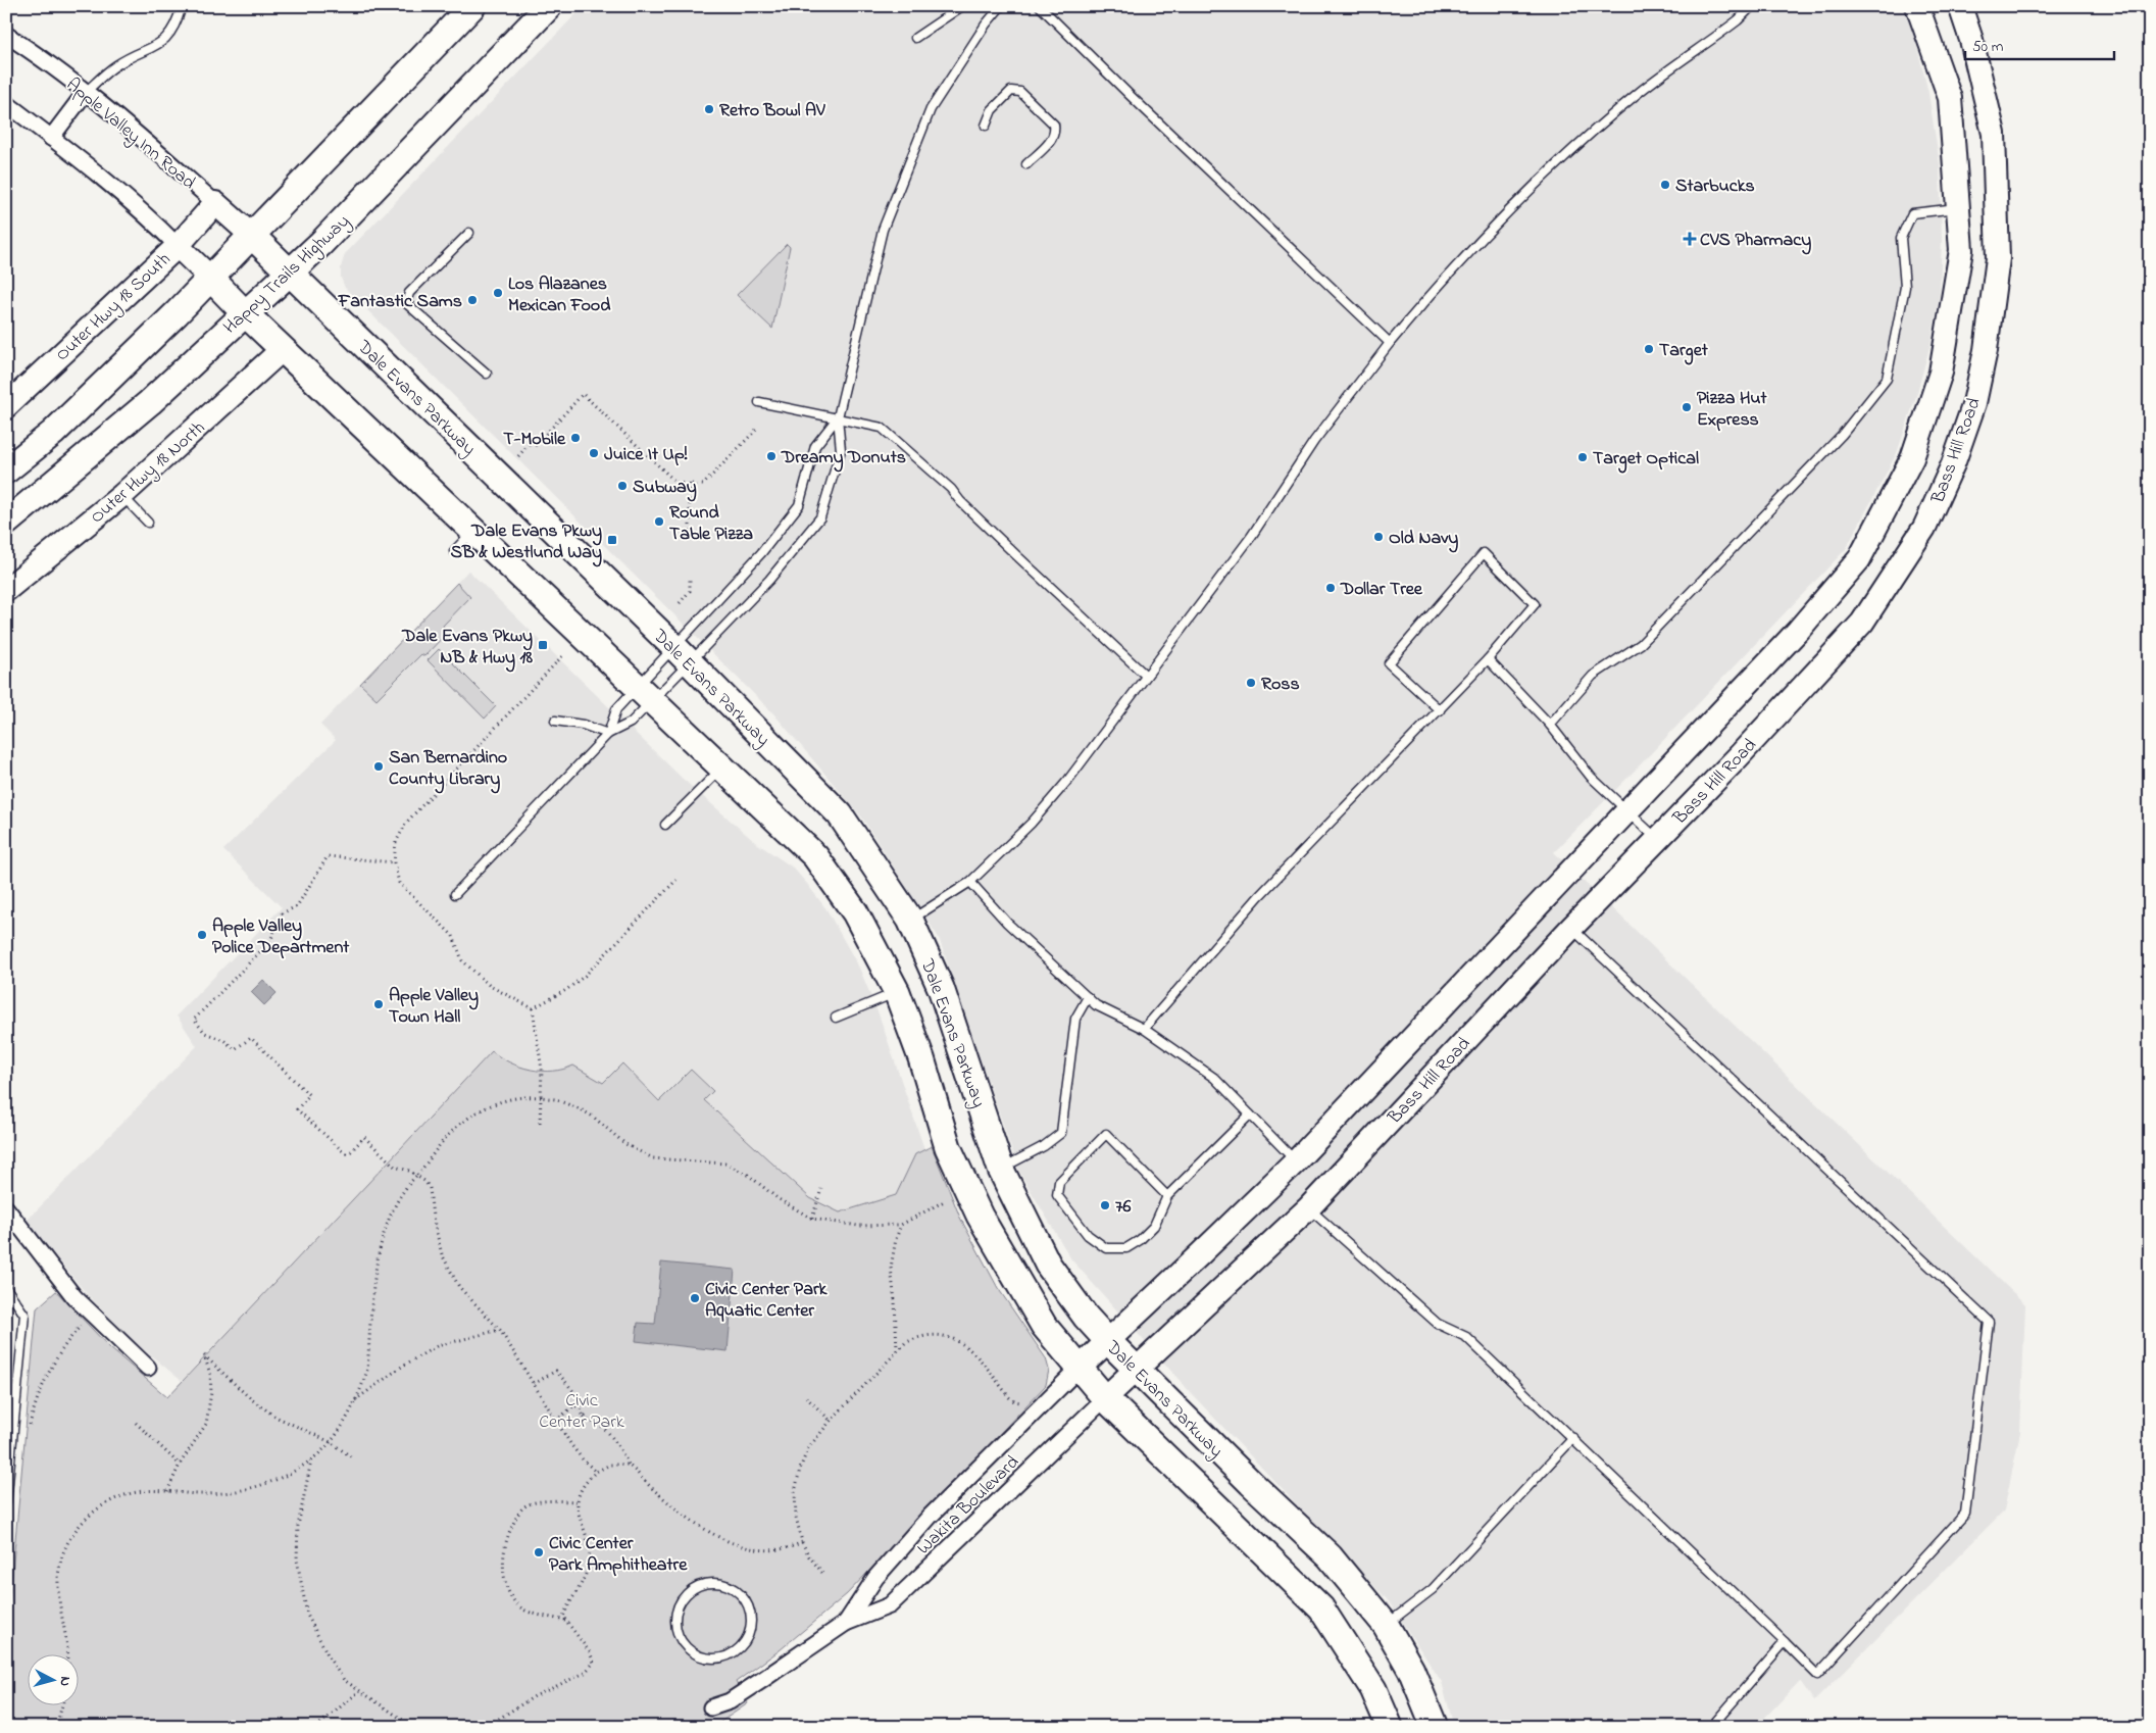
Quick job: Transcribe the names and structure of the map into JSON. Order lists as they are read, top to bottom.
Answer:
{
  "streets": {
    "main road": [
      "Apple Valley Inn Road",
      "Happy Trails Highway",
      "Outer Hwy 18 South",
      "Dale Evans Parkway",
      "Bass Hill Road",
      "Outer Hwy 18 North"
    ],
    "street": ["Wakita Boulevard"]
  },
  "crossings": [
    ["Apple Valley Inn Road", "Outer Hwy 18 South"],
    ["Apple Valley Inn Road", "Dale Evans Parkway"],
    ["Happy Trails Highway", "Dale Evans Parkway"],
    ["Dale Evans Parkway", "Bass Hill Road"],
    ["Bass Hill Road", "Wakita Boulevard"]
  ],
  "parks": ["Civic Center Park"],
  "places": {
    "other": [
      "Retro Bowl AV",
      "Starbucks",
      "Los Alazanes Mexican Food",
      "Fantastic Sams",
      "Target",
      "Pizza Hut Express",
      "T-Mobile",
      "Juice It Up!",
      "Dreamy Donuts",
      "Target Optical",
      "Subway",
      "Round Table Pizza",
      "Old Navy",
      "Dollar Tree",
      "Ross",
      "San Bernardino County Library",
      "Apple Valley Police Department",
      "Apple Valley Town Hall",
      "76",
      "Civic Center Park Aquatic Center",
      "Civic Center Park Amphitheatre"
    ],
    "health": ["CVS Pharmacy"],
    "transit": ["Dale Evans Pkwy SB & Westlund Way", "Dale Evans Pkwy NB & Hwy 18"]
  },
  "scale_bar": "50 m",
  "north": "right"
}
